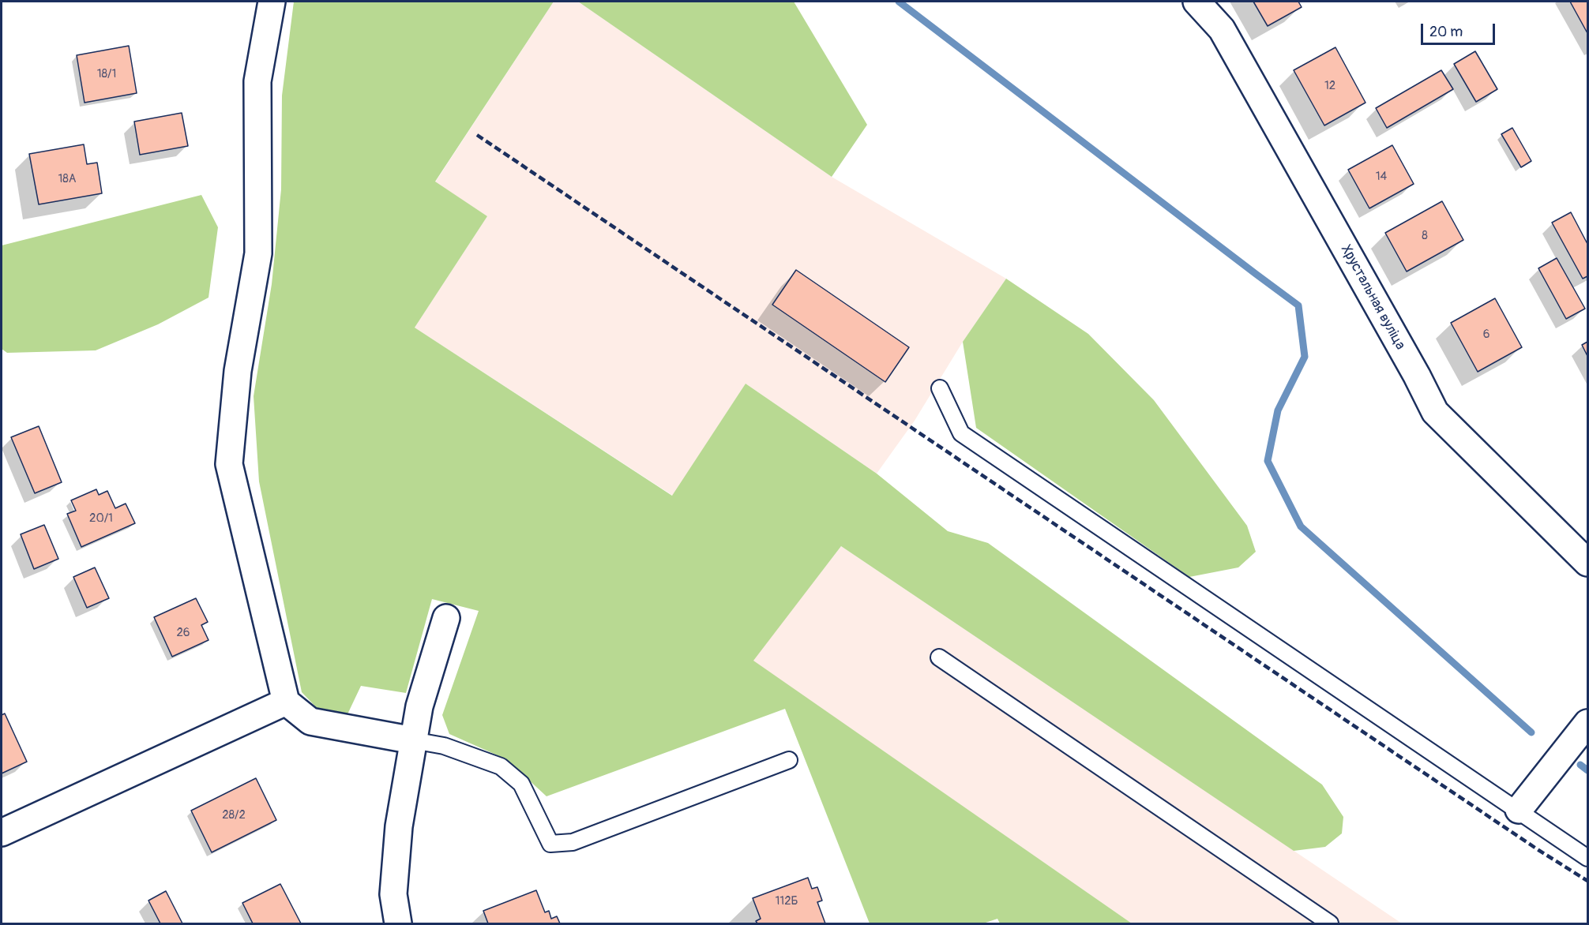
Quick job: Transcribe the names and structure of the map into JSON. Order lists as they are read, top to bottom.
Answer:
{
  "streets": {
    "street": ["Хрустальная вуліца"]
  },
  "house_numbers": [
    "18/1",
    "12",
    "14",
    "18А",
    "8",
    "6",
    "20/1",
    "26",
    "28/2",
    "112Б"
  ],
  "scale_bar": "20 m"
}
